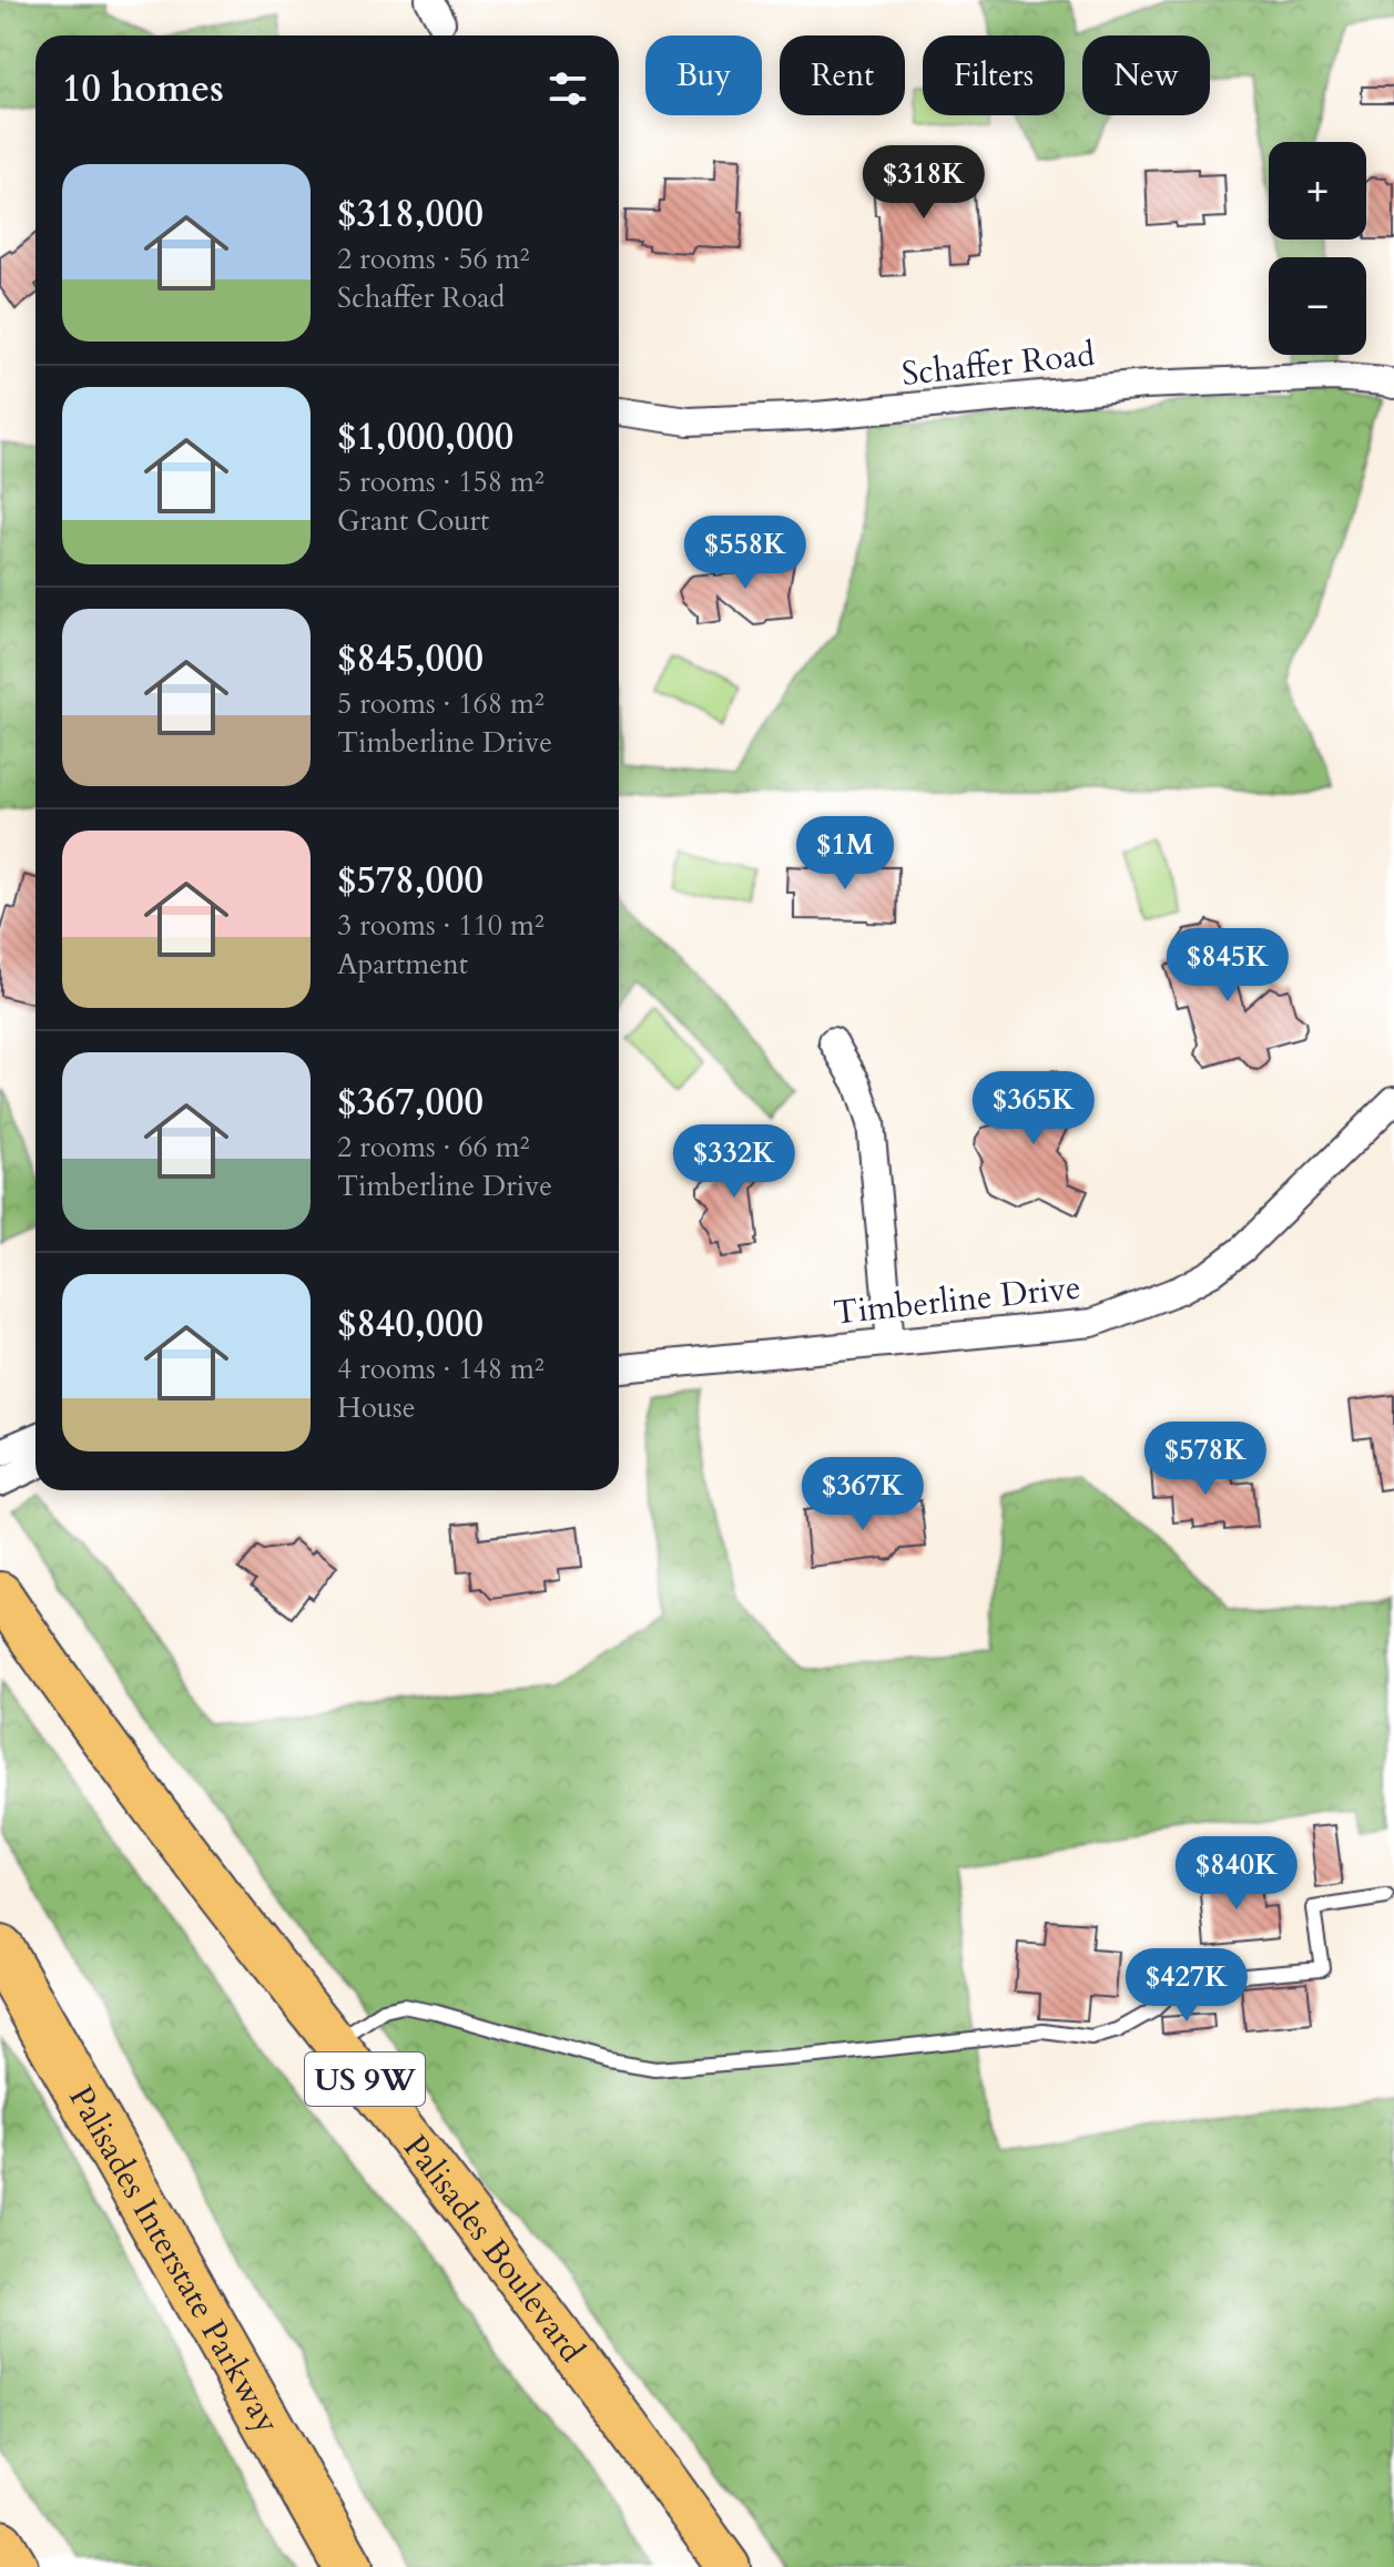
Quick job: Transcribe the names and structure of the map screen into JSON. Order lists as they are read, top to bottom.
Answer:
{
  "streets": {
    "highway": ["Palisades Interstate Parkway"],
    "main road": ["US 9W", "Palisades Boulevard"],
    "street": ["Schaffer Road", "Timberline Drive"]
  },
  "page": {
    "chip": [
      "Buy",
      "Rent",
      "Filters",
      "New"
    ],
    "heading": "10 homes",
    "map_buttons": ["+", "−"],
    "list": [
      {
        "name": "$318,000",
        "note": "2 rooms · 56 m² · Schaffer Road"
      },
      {
        "name": "$1,000,000",
        "note": "5 rooms · 158 m² · Grant Court"
      },
      {
        "name": "$845,000",
        "note": "5 rooms · 168 m² · Timberline Drive"
      },
      {
        "name": "$578,000",
        "note": "3 rooms · 110 m² · Apartment"
      },
      {
        "name": "$367,000",
        "note": "2 rooms · 66 m² · Timberline Drive"
      },
      {
        "name": "$840,000",
        "note": "4 rooms · 148 m² · House"
      }
    ],
    "price": [
      "$318K",
      "$558K",
      "$1M",
      "$845K",
      "$365K",
      "$332K",
      "$578K",
      "$367K",
      "$840K",
      "$427K"
    ]
  }
}
